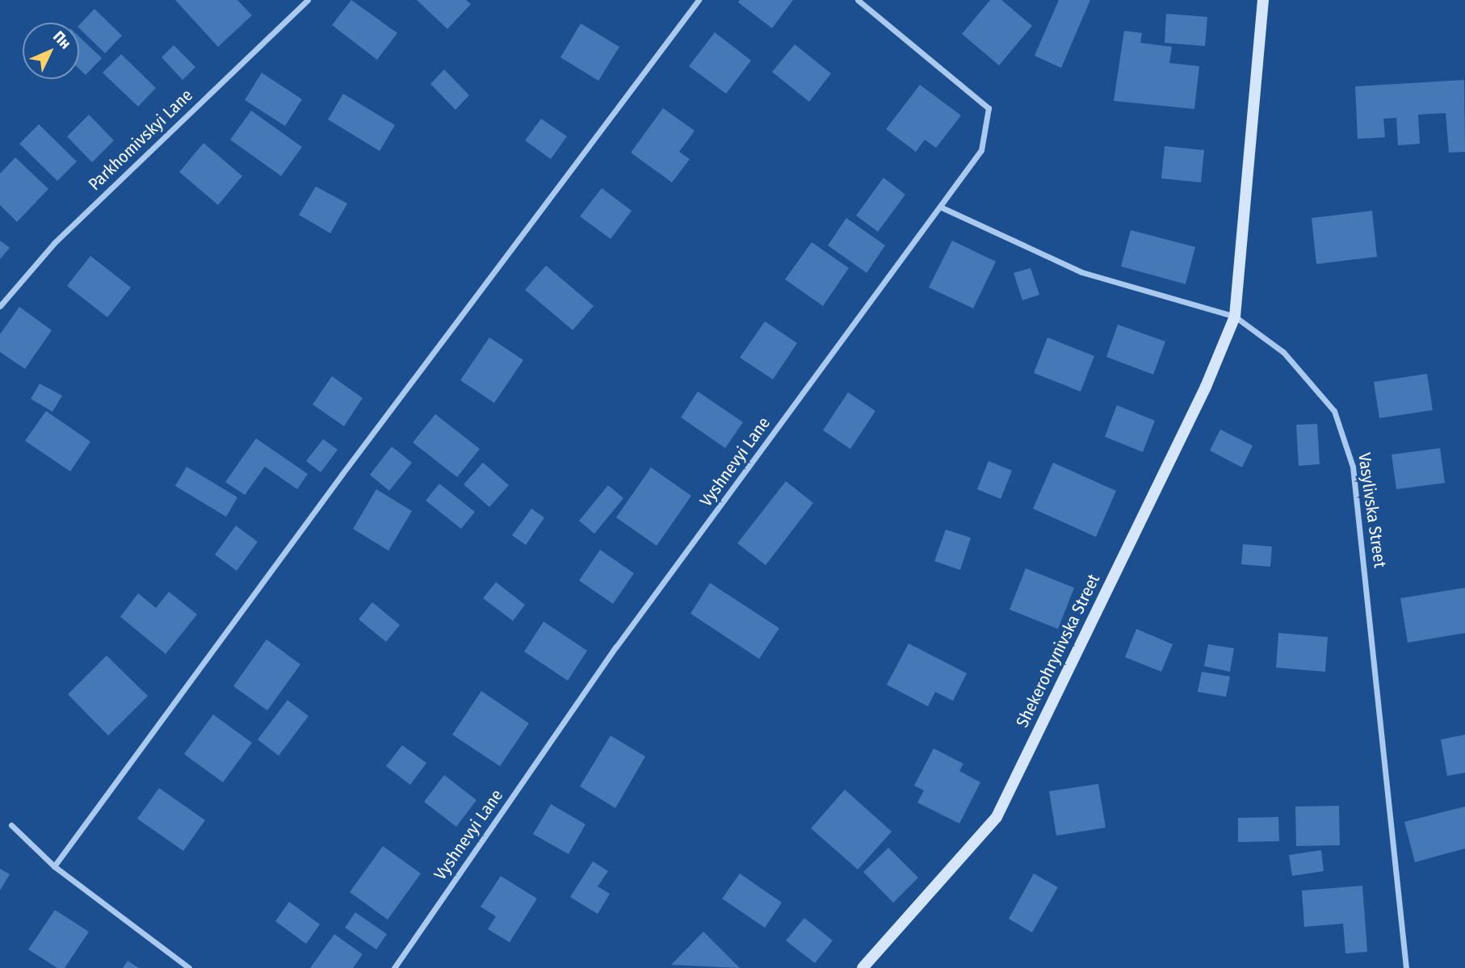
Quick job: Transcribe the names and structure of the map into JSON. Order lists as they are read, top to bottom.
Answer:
{
  "streets": {
    "street": [
      "Parkhomivskyi Lane",
      "Vyshnevyi Lane",
      "Vasylivska Street",
      "Shekerohrynivska Street"
    ]
  },
  "crossings": [
    ["Vasylivska Street", "Shekerohrynivska Street"]
  ],
  "north": "top right"
}
